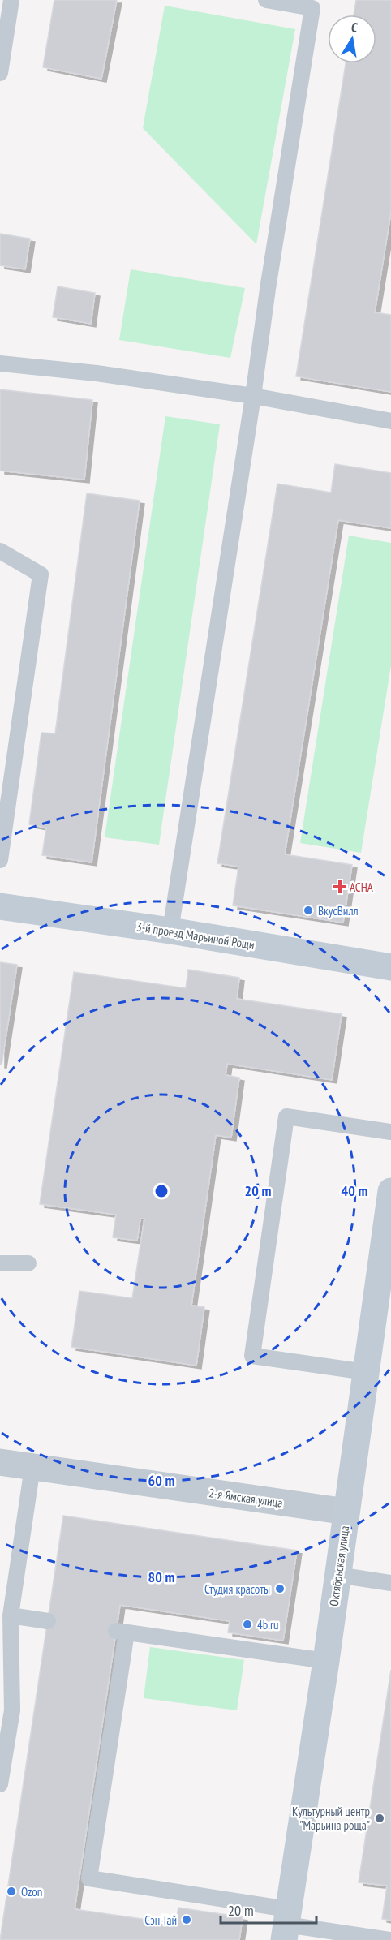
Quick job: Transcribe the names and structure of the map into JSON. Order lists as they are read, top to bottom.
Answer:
{
  "streets": {
    "street": ["3-й проезд Марьиной Рощи", "2-я Ямская улица", "Октябрьская улица"]
  },
  "crossings": [
    ["2-я Ямская улица", "Октябрьская улица"]
  ],
  "places": {
    "health": ["АСНА"],
    "other": [
      "ВкусВилл",
      "Студия красоты",
      "4b.ru",
      "Культурный центр \"Марьина роща\"",
      "Ozon",
      "Сэн-Тай"
    ]
  },
  "scale_bar": "20 m",
  "north": "top",
  "rings": [
    "20 m",
    "40 m",
    "60 m",
    "80 m"
  ]
}
